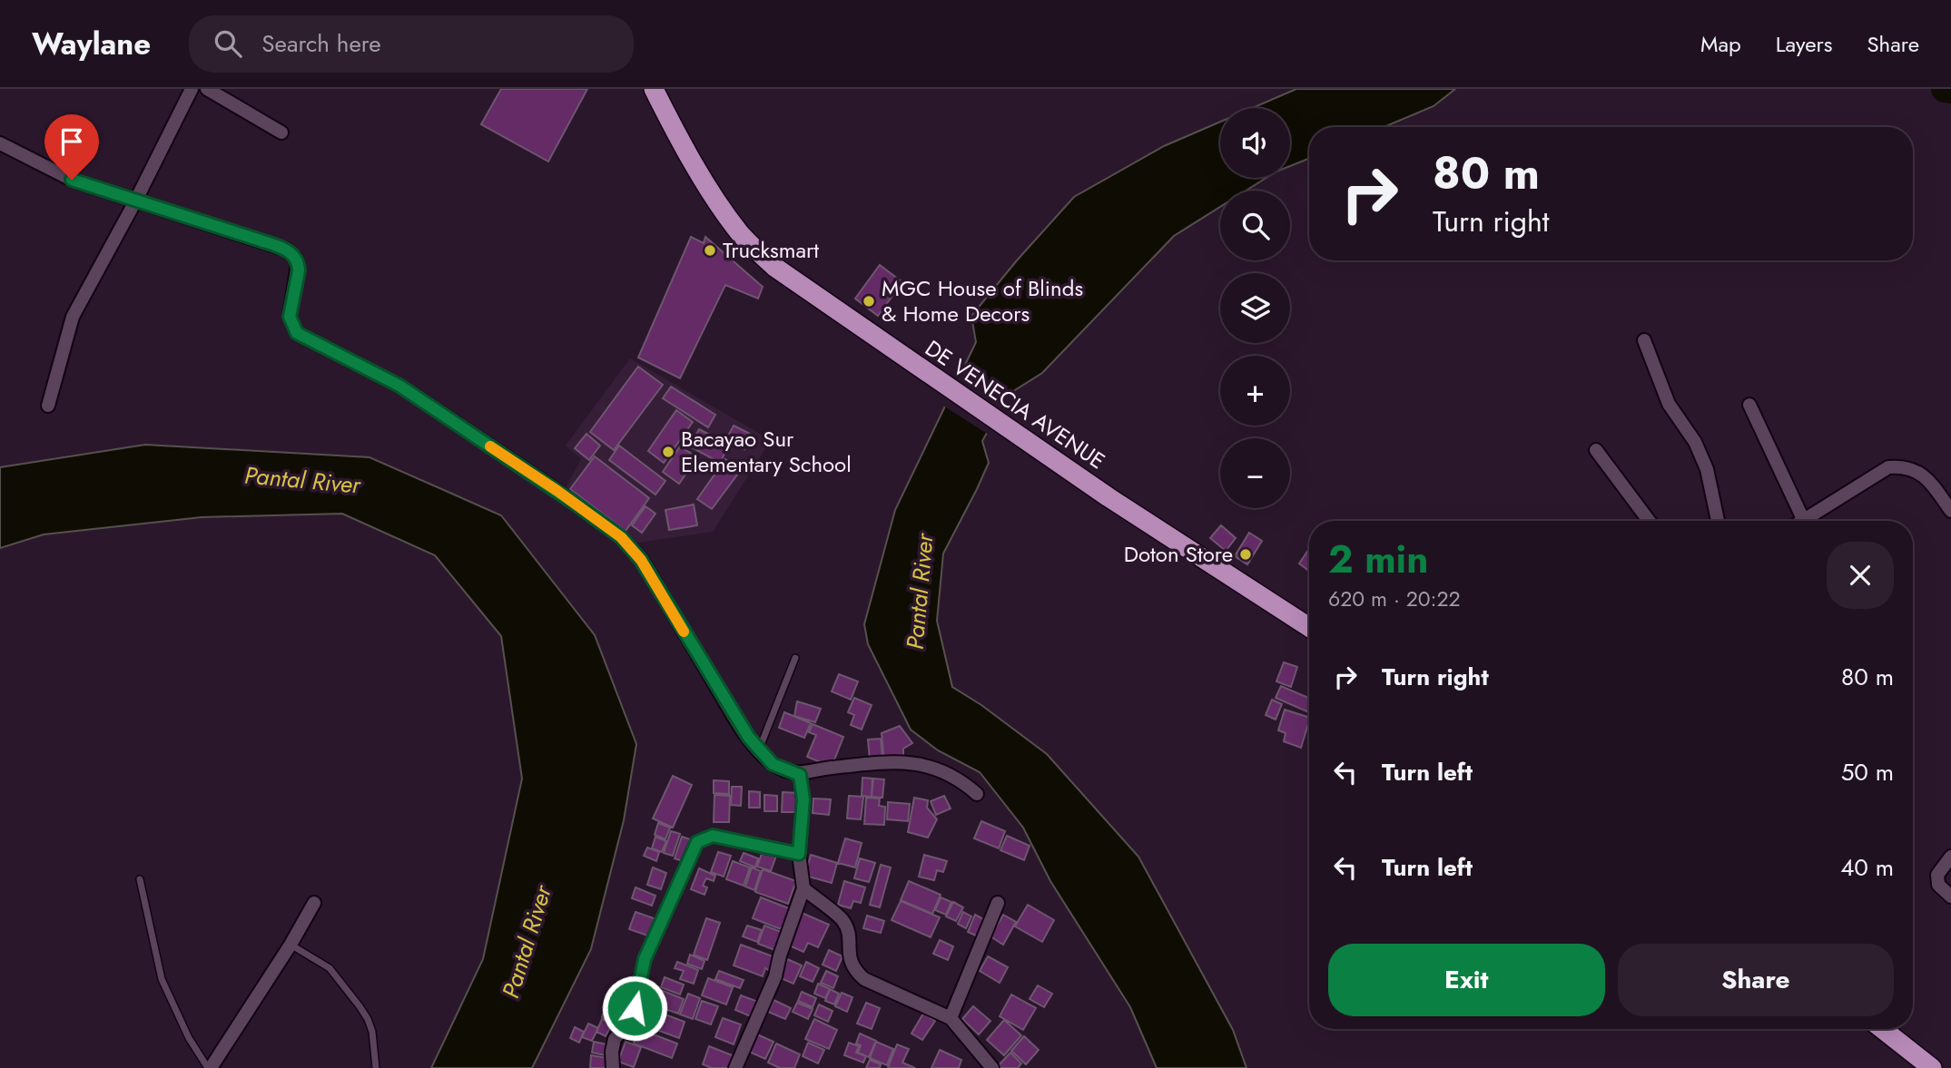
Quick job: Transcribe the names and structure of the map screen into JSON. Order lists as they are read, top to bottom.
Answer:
{
  "streets": {
    "highway": ["DE VENECIA AVENUE"]
  },
  "water": ["Pantal River"],
  "places": [
    "Trucksmart",
    "MGC House of Blinds & Home Decors",
    "Bacayao Sur Elementary School",
    "Doton Store"
  ],
  "page": {
    "header": "Waylane",
    "search": "Search here",
    "nav": ["Map", "Layers", "Share"],
    "map_buttons": ["+", "−"],
    "turn": ["80 m", "Turn right"],
    "heading": ["2 min", "620 m · 20:22"],
    "list": [
      {
        "name": "Turn right",
        "value": "80 m"
      },
      {
        "name": "Turn left",
        "value": "50 m"
      },
      {
        "name": "Turn left",
        "value": "40 m"
      }
    ],
    "buttons": ["Exit", "Share"]
  }
}
